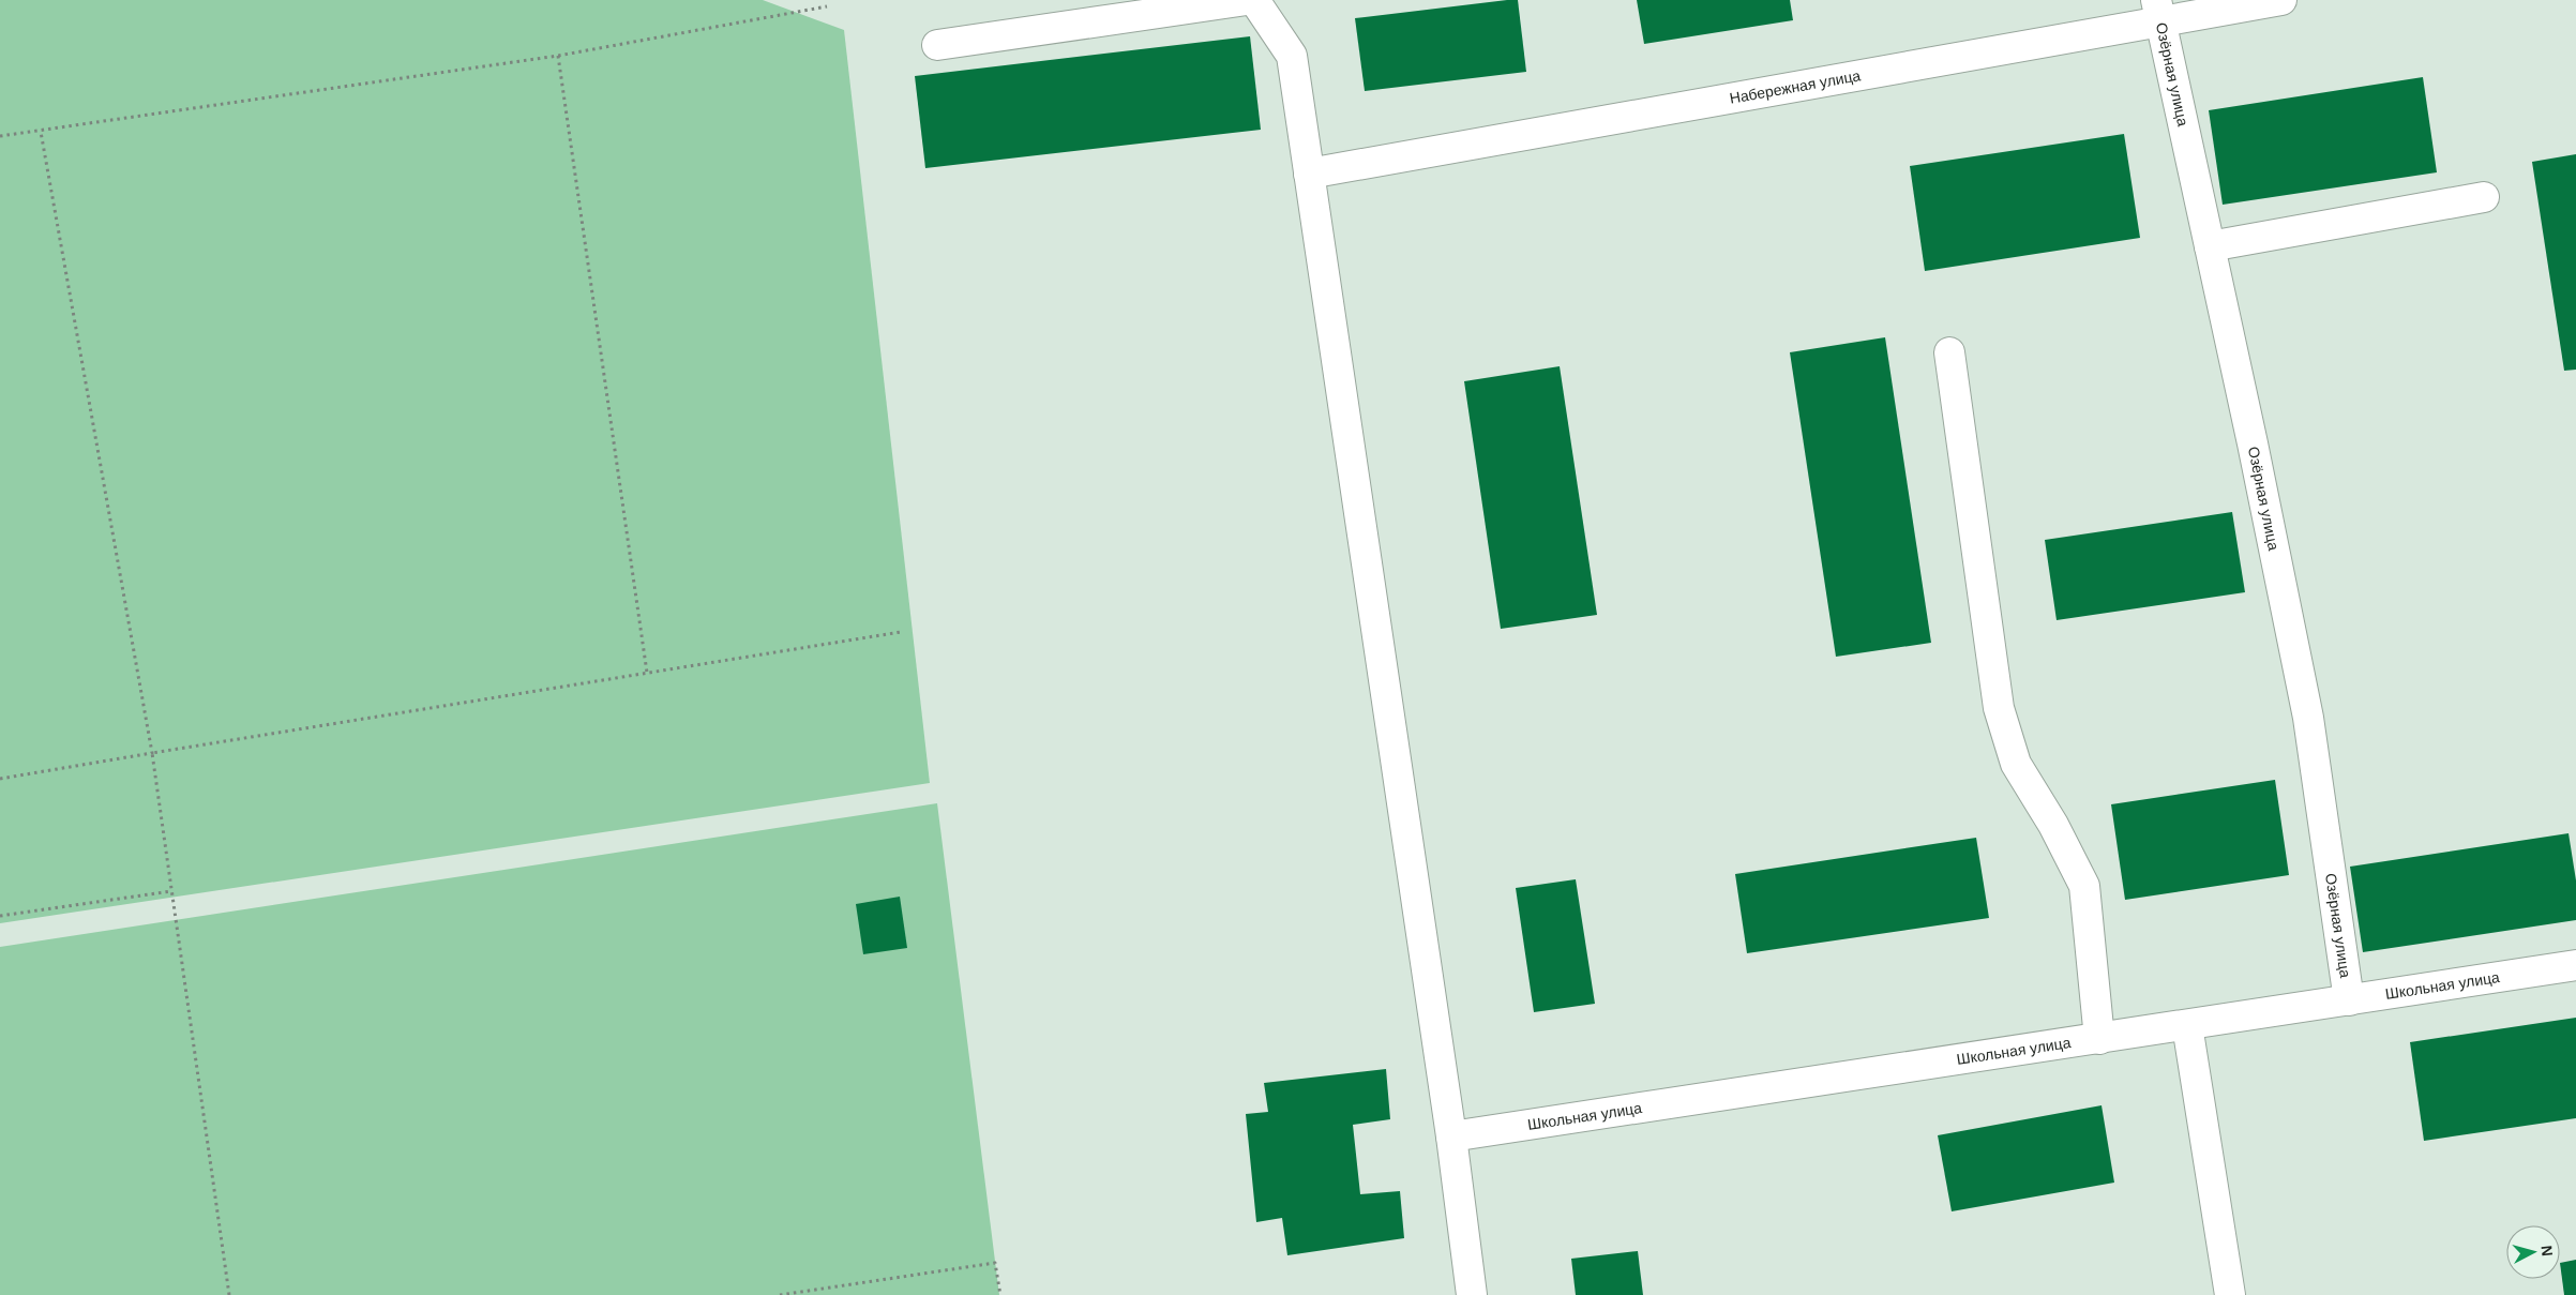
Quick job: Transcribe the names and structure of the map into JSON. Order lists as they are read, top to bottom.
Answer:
{
  "streets": {
    "street": ["Озёрная улица", "Набережная улица", "Школьная улица"]
  },
  "crossings": [
    ["Озёрная улица", "Набережная улица"],
    ["Озёрная улица", "Школьная улица"]
  ],
  "north": "right"
}
